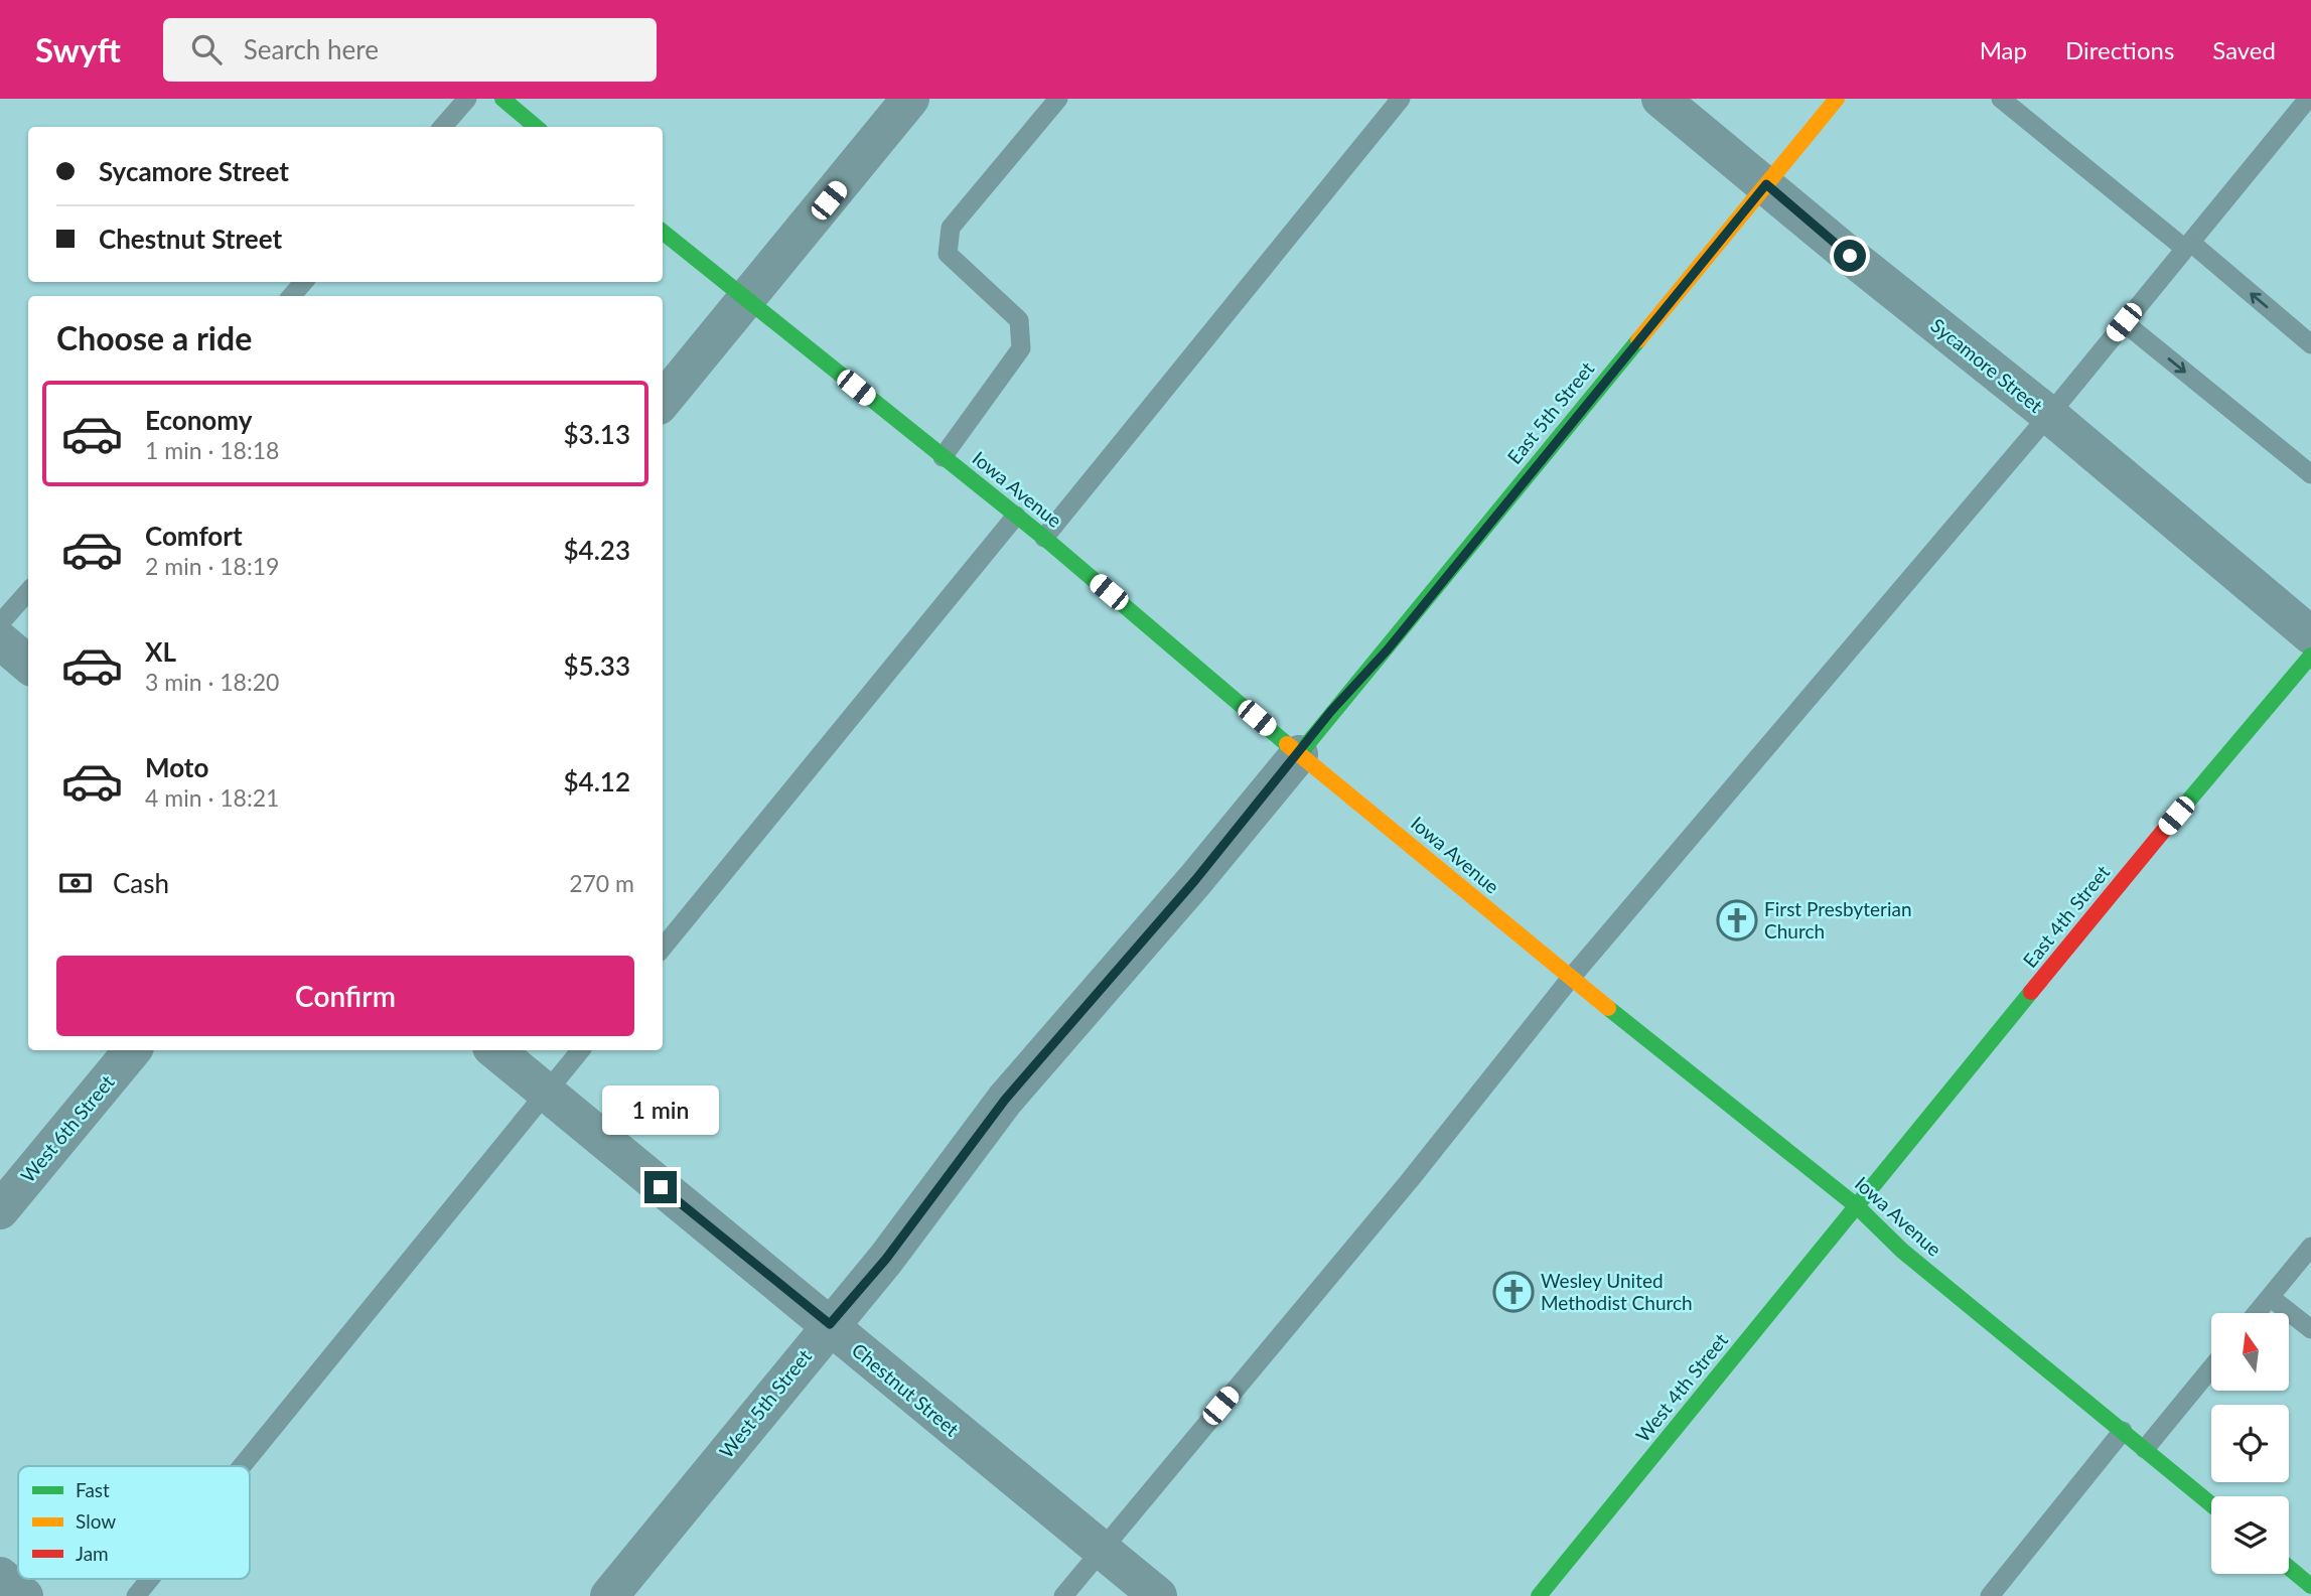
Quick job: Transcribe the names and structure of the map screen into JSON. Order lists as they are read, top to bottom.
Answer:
{
  "streets": {
    "street": [
      "Sycamore Street",
      "East 5th Street",
      "Iowa Avenue",
      "East 4th Street",
      "West 6th Street",
      "West 4th Street",
      "Chestnut Street",
      "West 5th Street"
    ]
  },
  "crossings": [
    ["Sycamore Street", "East 5th Street"],
    ["East 5th Street", "Iowa Avenue"],
    ["East 5th Street", "West 5th Street"],
    ["Iowa Avenue", "East 4th Street"],
    ["Iowa Avenue", "West 4th Street"],
    ["Iowa Avenue", "West 5th Street"],
    ["East 4th Street", "West 4th Street"],
    ["Chestnut Street", "West 5th Street"]
  ],
  "places": {
    "church": ["First Presbyterian Church", "Wesley United Methodist Church"]
  },
  "legend": ["Fast", "Slow", "Jam"],
  "north": "top",
  "page": {
    "header": "Swyft",
    "search": "Search here",
    "nav": ["Map", "Directions", "Saved"],
    "banner": ["Sycamore Street", "Chestnut Street"],
    "heading": "Choose a ride",
    "list": [
      {
        "name": "Economy",
        "note": "1 min · 18:18",
        "value": "$3.13"
      },
      {
        "name": "Comfort",
        "note": "2 min · 18:19",
        "value": "$4.23"
      },
      {
        "name": "XL",
        "note": "3 min · 18:20",
        "value": "$5.33"
      },
      {
        "name": "Moto",
        "note": "4 min · 18:21",
        "value": "$4.12"
      }
    ],
    "pay": ["Cash", "270 m"],
    "buttons": "Confirm",
    "bubble": "1 min"
  }
}
